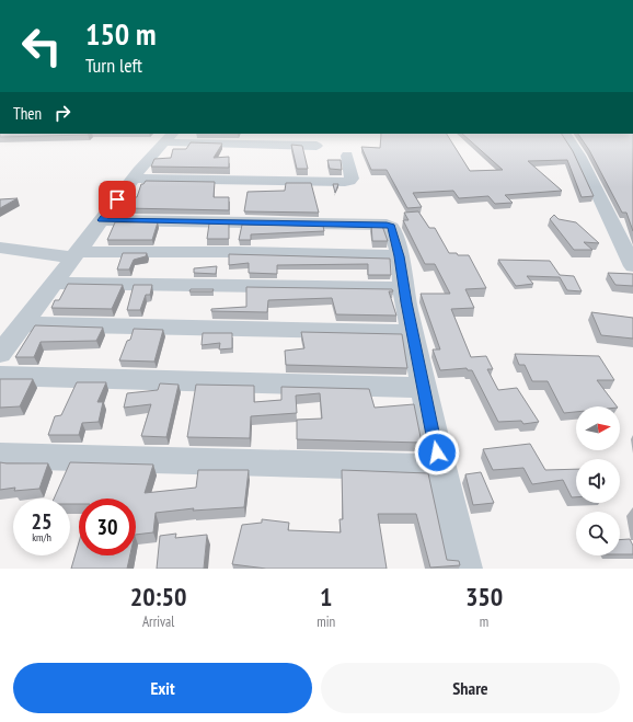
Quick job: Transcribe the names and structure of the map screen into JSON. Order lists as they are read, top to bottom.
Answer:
{
  "north": "right",
  "page": {
    "turn": ["150 m", "Turn left"],
    "then": "Then",
    "speed": "25 km/h",
    "limit": "30",
    "eta": [
      "20:50",
      "Arrival",
      "1",
      "min",
      "350",
      "m"
    ],
    "buttons": ["Exit", "Share"]
  }
}
